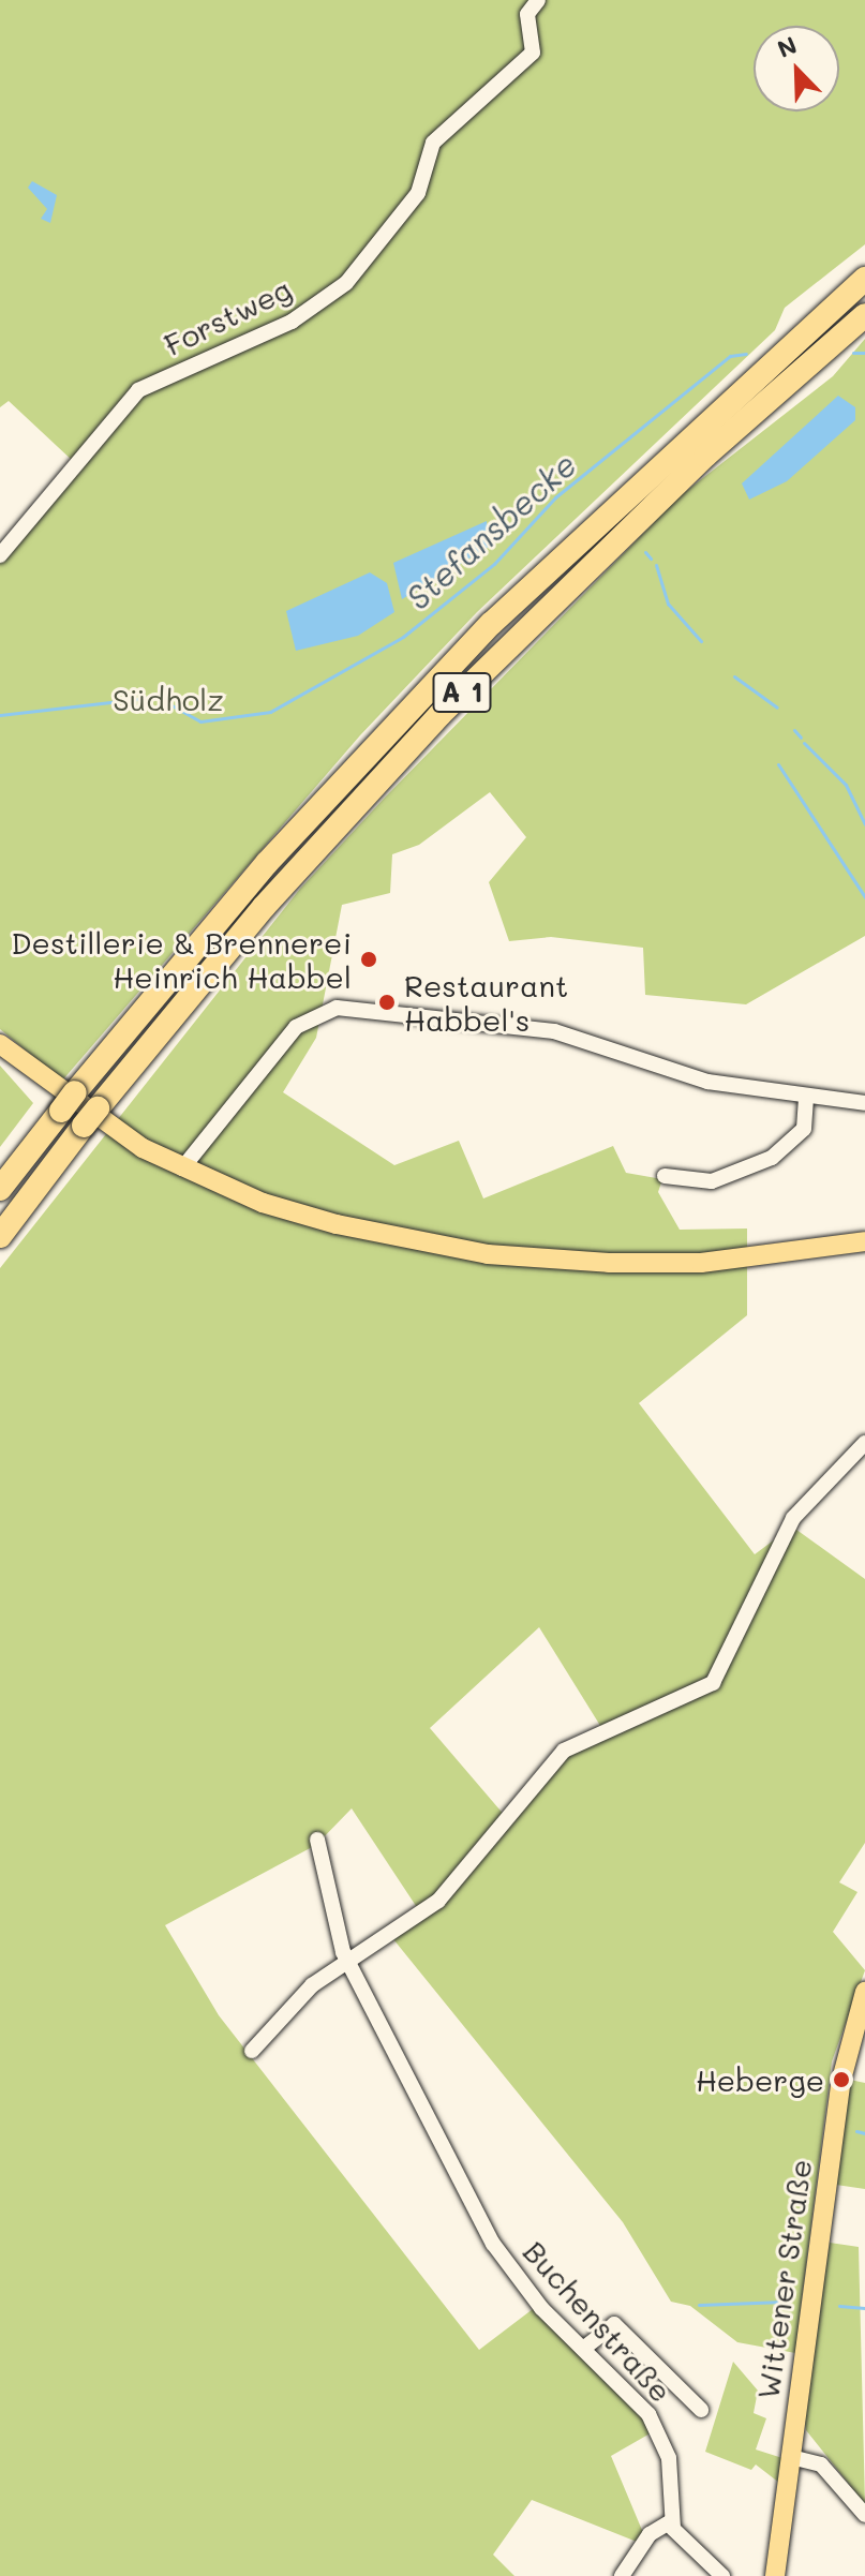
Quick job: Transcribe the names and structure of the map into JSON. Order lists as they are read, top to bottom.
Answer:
{
  "streets": {
    "highway": ["A 1"],
    "main road": ["Wittener Straße"],
    "street": ["Forstweg", "Buchenstraße"]
  },
  "water": ["Stefansbecke"],
  "parks": ["Südholz"],
  "places": ["Destillerie & Brennerei Heinrich Habbel", "Restaurant Habbel's", "Heberge"],
  "north": "top left"
}
